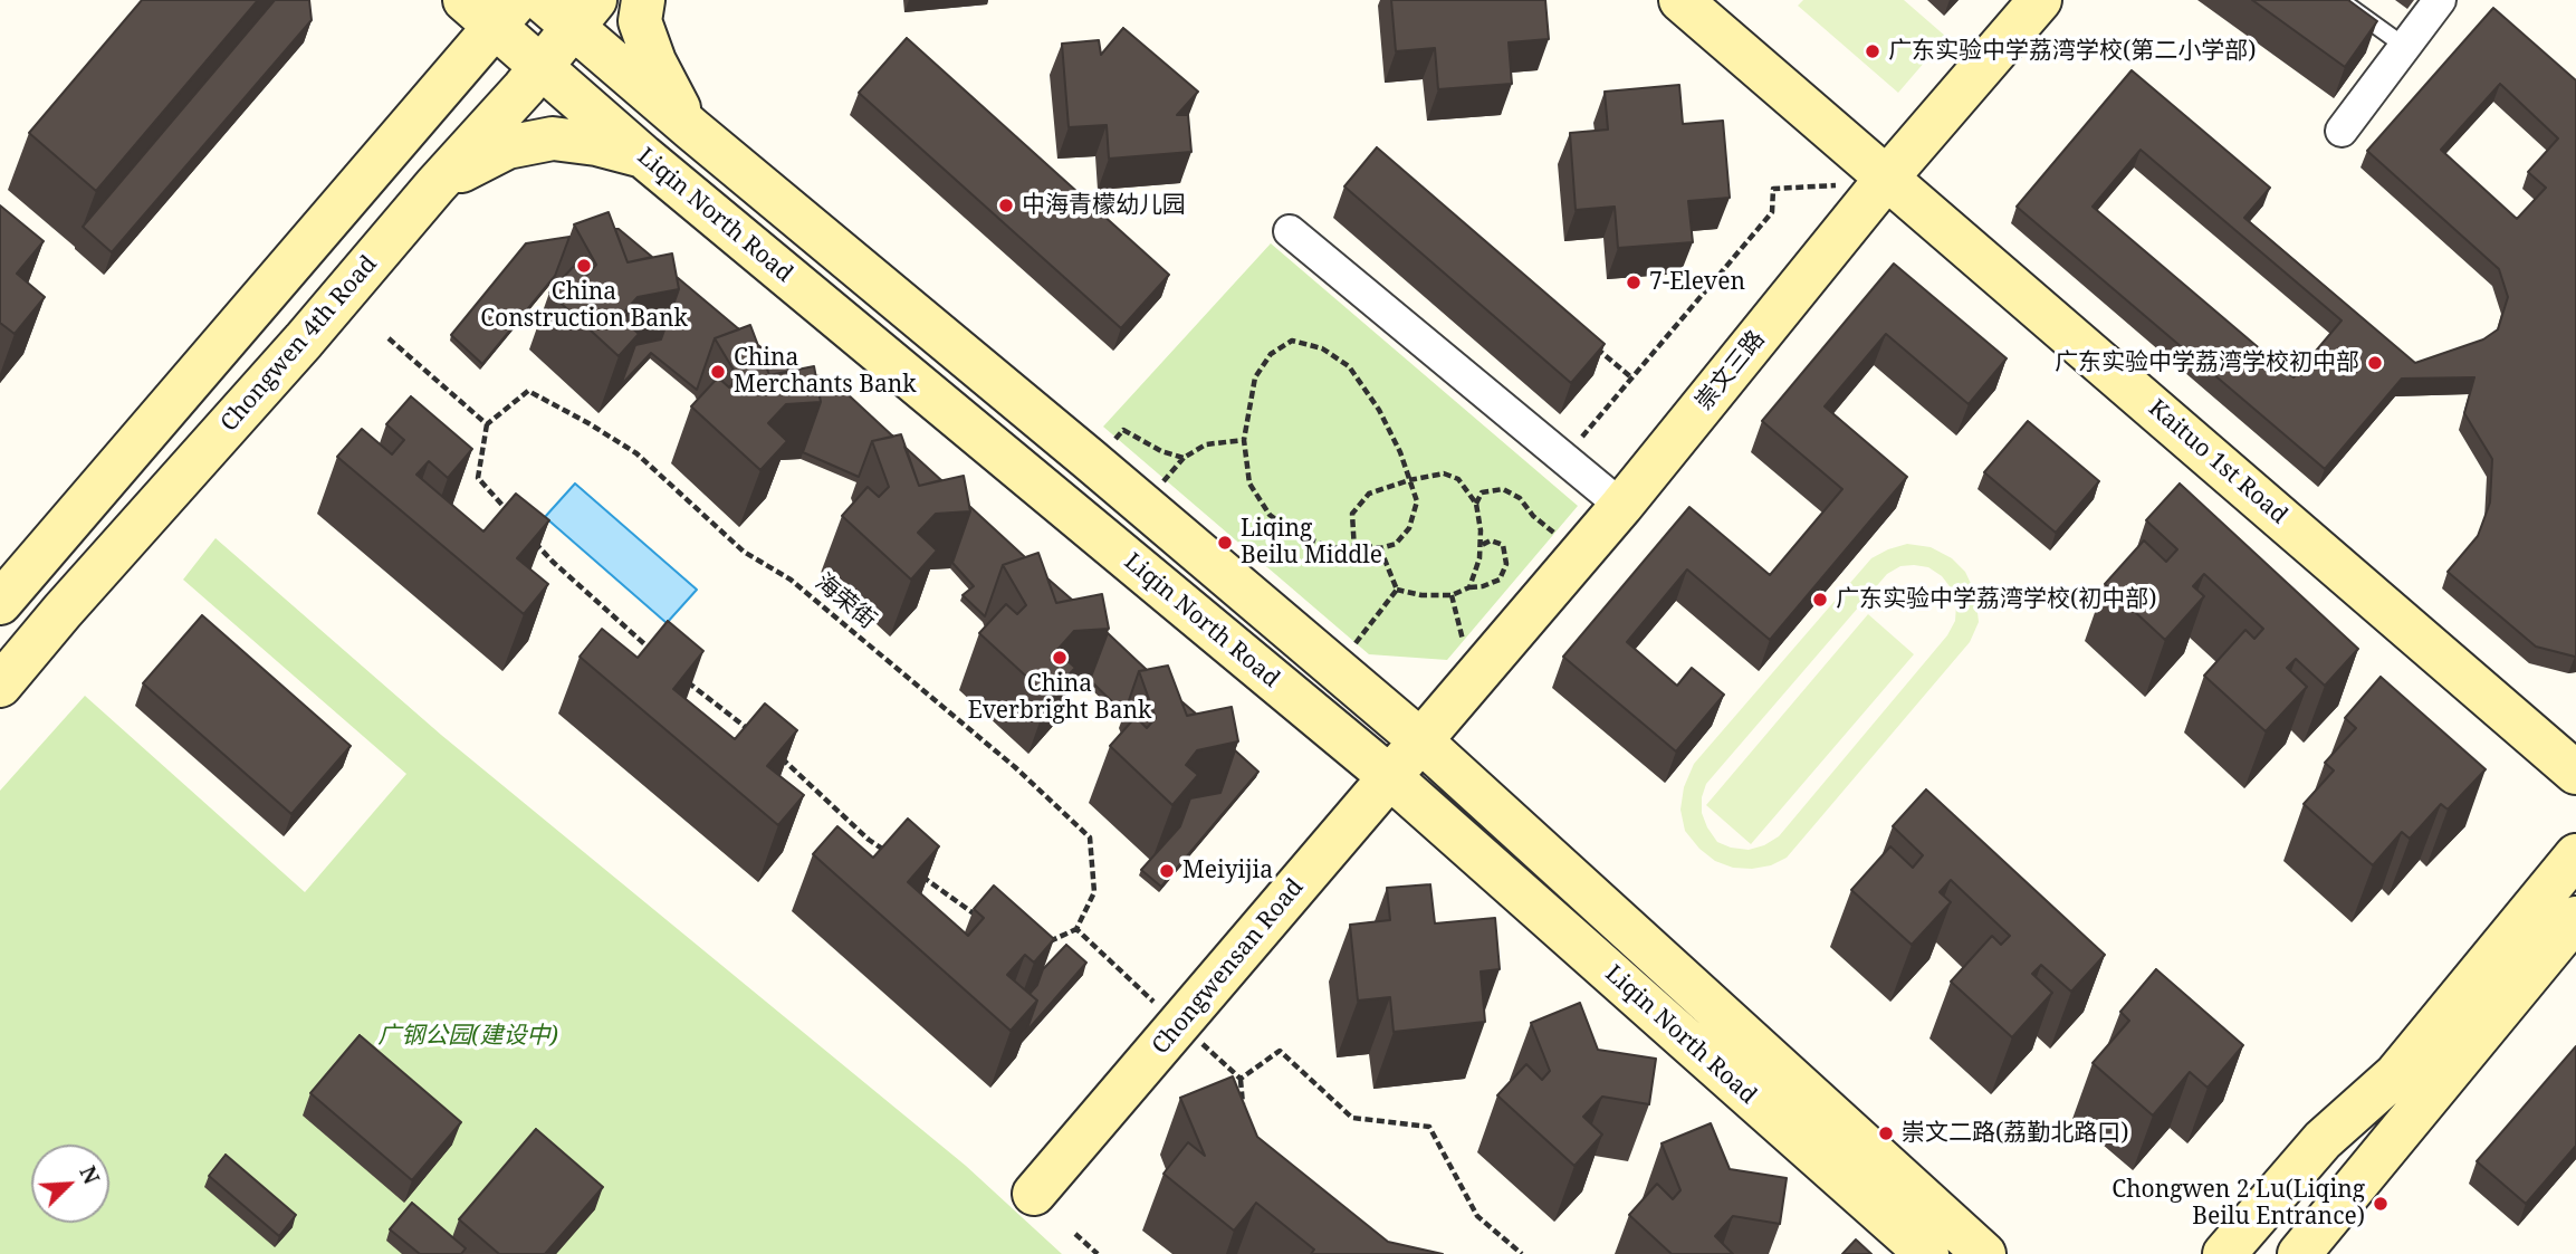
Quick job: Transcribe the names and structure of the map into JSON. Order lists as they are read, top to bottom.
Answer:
{
  "streets": {
    "main road": [
      "Liqin North Road",
      "Chongwen 4th Road",
      "崇文三路",
      "Kaituo 1st Road",
      "Chongwensan Road"
    ],
    "path": ["海荣街"]
  },
  "crossings": [
    ["Liqin North Road", "Chongwen 4th Road"],
    ["Liqin North Road", "崇文三路"],
    ["Liqin North Road", "Chongwensan Road"],
    ["崇文三路", "Kaituo 1st Road"],
    ["崇文三路", "Chongwensan Road"]
  ],
  "parks": ["广钢公园(建设中)"],
  "places": [
    "广东实验中学荔湾学校(第二小学部)",
    "中海青檬幼儿园",
    "China Construction Bank",
    "7-Eleven",
    "广东实验中学荔湾学校初中部",
    "China Merchants Bank",
    "Liqing Beilu Middle",
    "广东实验中学荔湾学校(初中部)",
    "China Everbright Bank",
    "Meiyijia",
    "崇文二路(荔勤北路口)",
    "Chongwen 2 Lu(Liqing Beilu Entrance)"
  ],
  "north": "top right"
}
